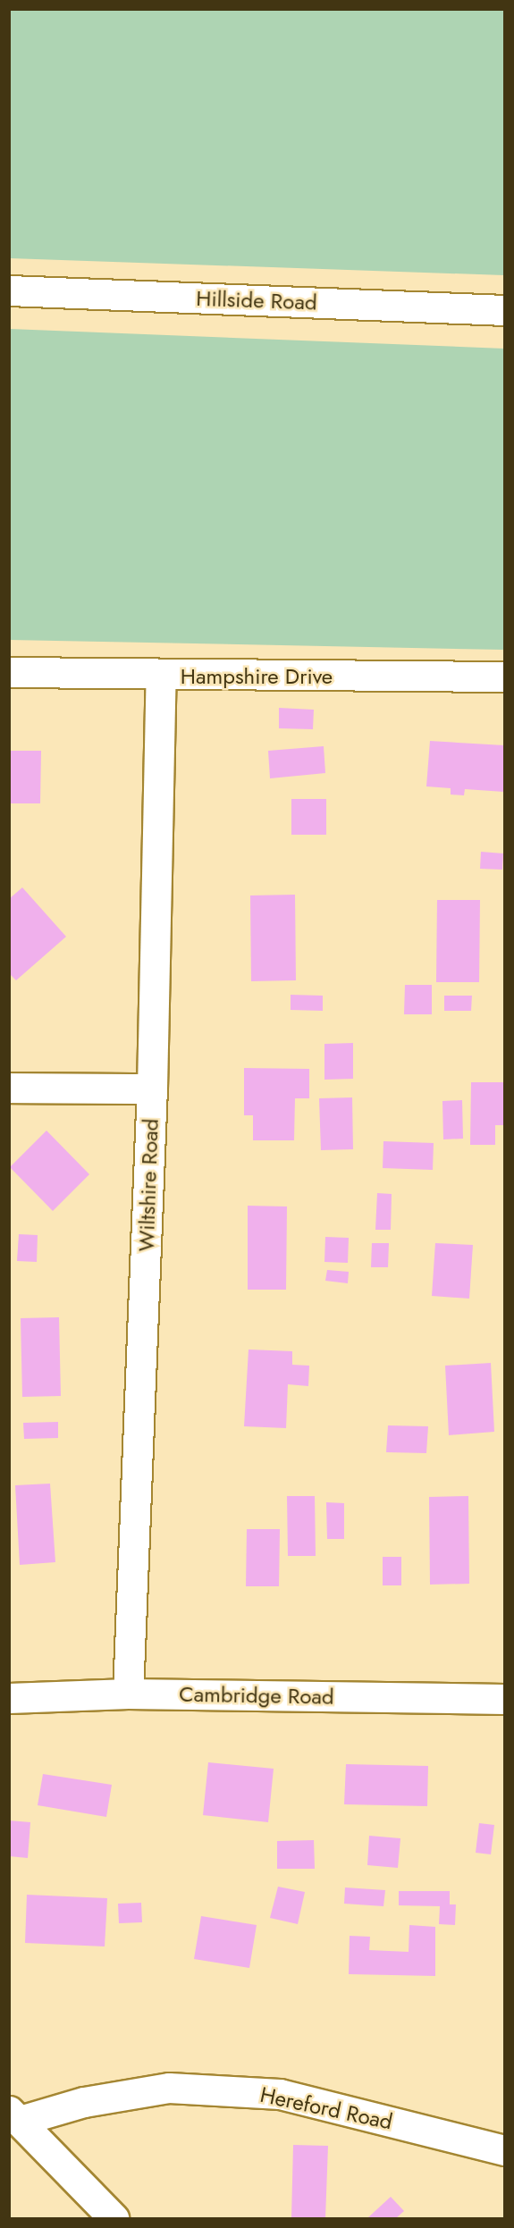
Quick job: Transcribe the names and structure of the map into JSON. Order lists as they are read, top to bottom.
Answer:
{
  "streets": {
    "street": [
      "Hillside Road",
      "Hampshire Drive",
      "Wiltshire Road",
      "Cambridge Road",
      "Hereford Road"
    ]
  },
  "crossings": [
    ["Hampshire Drive", "Wiltshire Road"],
    ["Wiltshire Road", "Cambridge Road"]
  ]
}
